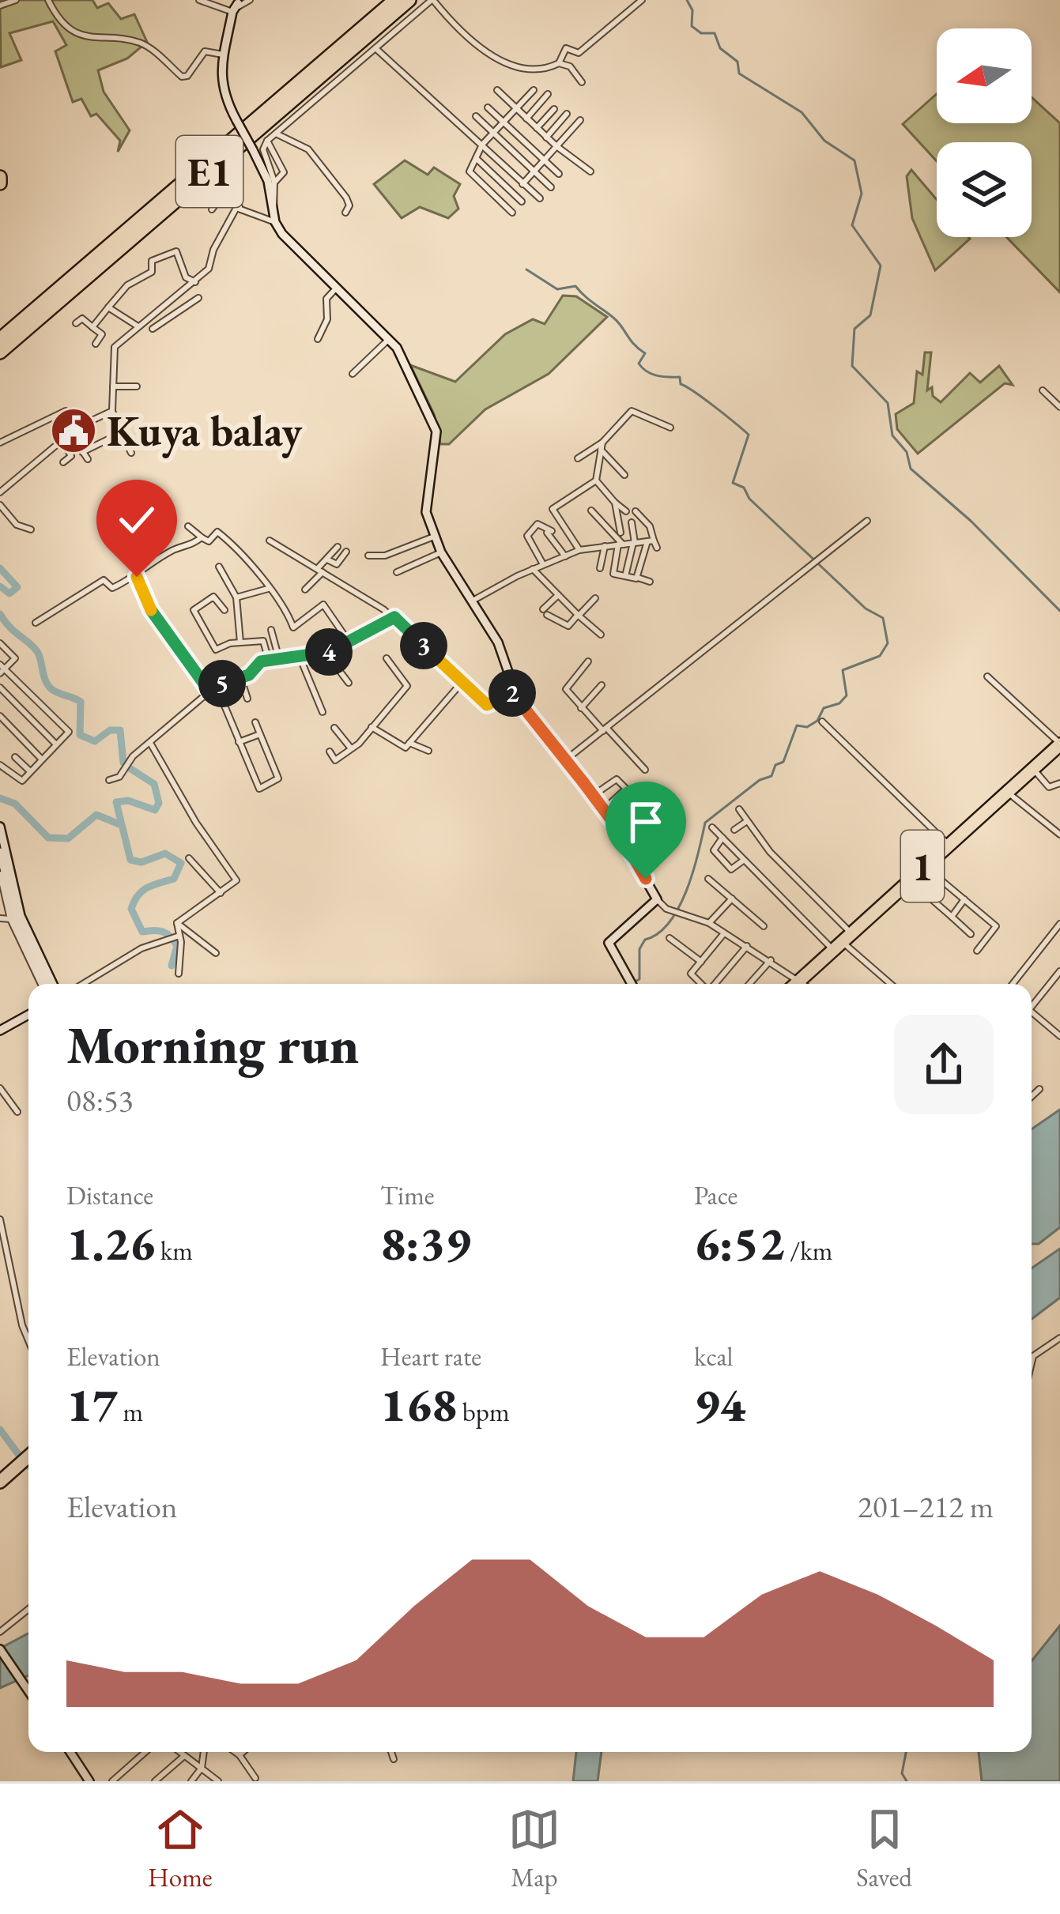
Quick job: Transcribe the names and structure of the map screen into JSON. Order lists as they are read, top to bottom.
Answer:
{
  "streets": {
    "highway": ["E1", "1"]
  },
  "places": {
    "public building": ["Kuya balay"]
  },
  "north": "left",
  "page": {
    "pins": [
      "3",
      "4",
      "5",
      "2"
    ],
    "heading": ["Morning run", "08:53"],
    "stats": [
      ["Distance", "1.26 km"],
      ["Time", "8:39"],
      ["Pace", "6:52 /km"],
      ["Elevation", "17 m"],
      ["Heart rate", "168 bpm"],
      ["kcal", "94"]
    ],
    "chart": ["Elevation", "201–212 m"],
    "tabs": ["Home", "Map", "Saved"]
  }
}
